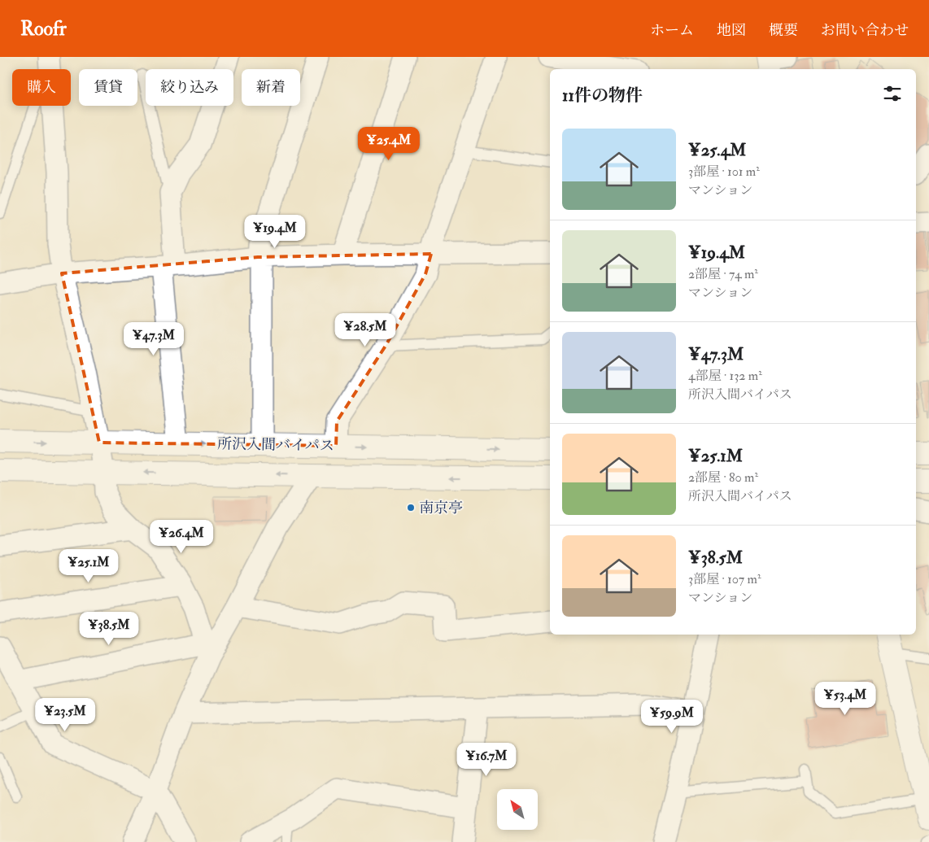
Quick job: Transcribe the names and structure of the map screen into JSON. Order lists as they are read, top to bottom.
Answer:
{
  "streets": {
    "main road": ["所沢入間バイパス"]
  },
  "places": ["南京亭"],
  "north": "top left",
  "page": {
    "header": "Roofr",
    "nav": [
      "ホーム",
      "地図",
      "概要",
      "お問い合わせ"
    ],
    "chip": [
      "購入",
      "賃貸",
      "絞り込み",
      "新着"
    ],
    "heading": "11件の物件",
    "list": [
      {
        "name": "¥25.4M",
        "note": "3部屋 · 101 m² · マンション"
      },
      {
        "name": "¥19.4M",
        "note": "2部屋 · 74 m² · マンション"
      },
      {
        "name": "¥47.3M",
        "note": "4部屋 · 132 m² · 所沢入間バイパス"
      },
      {
        "name": "¥25.1M",
        "note": "2部屋 · 80 m² · 所沢入間バイパス"
      },
      {
        "name": "¥38.5M",
        "note": "3部屋 · 107 m² · マンション"
      }
    ],
    "price": [
      "¥25.4M",
      "¥19.4M",
      "¥28.5M",
      "¥47.3M",
      "¥26.4M",
      "¥25.1M",
      "¥38.5M",
      "¥53.4M",
      "¥23.5M",
      "¥59.9M",
      "¥16.7M"
    ]
  }
}
